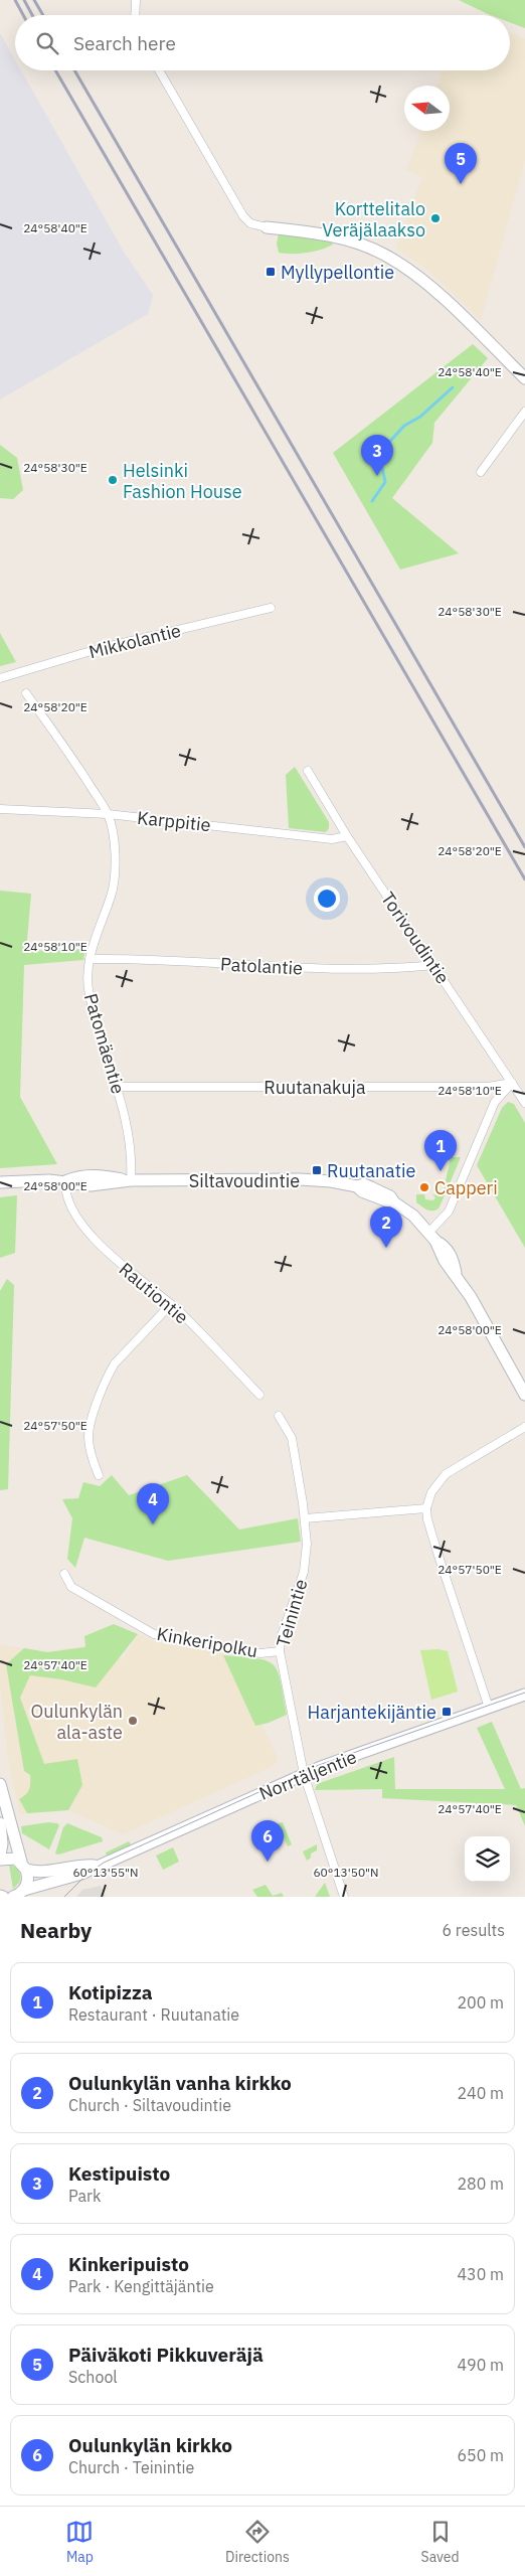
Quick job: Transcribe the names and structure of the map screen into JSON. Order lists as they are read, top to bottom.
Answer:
{
  "streets": {
    "street": [
      "Mikkolantie",
      "Karppitie",
      "Torivoudintie",
      "Patolantie",
      "Patomäentie",
      "Ruutanakuja",
      "Siltavoudintie",
      "Rautiontie",
      "Teinintie",
      "Kinkeripolku",
      "Norrtäljentie"
    ]
  },
  "crossings": [
    ["Karppitie", "Torivoudintie"],
    ["Karppitie", "Patomäentie"],
    ["Torivoudintie", "Patolantie"],
    ["Torivoudintie", "Ruutanakuja"],
    ["Patolantie", "Patomäentie"],
    ["Patomäentie", "Ruutanakuja"],
    ["Patomäentie", "Siltavoudintie"],
    ["Siltavoudintie", "Rautiontie"],
    ["Teinintie", "Kinkeripolku"],
    ["Teinintie", "Norrtäljentie"]
  ],
  "places": {
    "other": [
      "Korttelitalo Veräjälaakso",
      "Helsinki Fashion House",
      "Capperi",
      "Oulunkylän ala-aste"
    ],
    "transit": ["Myllypellontie", "Ruutanatie", "Harjantekijäntie"]
  },
  "north": "left",
  "page": {
    "search": "Search here",
    "pins": [
      "5",
      "3",
      "1",
      "2",
      "4",
      "6"
    ],
    "heading": ["Nearby", "6 results"],
    "list": [
      {
        "mark": "1",
        "name": "Kotipizza",
        "note": "Restaurant · Ruutanatie",
        "value": "200 m"
      },
      {
        "mark": "2",
        "name": "Oulunkylän vanha kirkko",
        "note": "Church · Siltavoudintie",
        "value": "240 m"
      },
      {
        "mark": "3",
        "name": "Kestipuisto",
        "note": "Park",
        "value": "280 m"
      },
      {
        "mark": "4",
        "name": "Kinkeripuisto",
        "note": "Park · Kengittäjäntie",
        "value": "430 m"
      },
      {
        "mark": "5",
        "name": "Päiväkoti Pikkuveräjä",
        "note": "School",
        "value": "490 m"
      },
      {
        "mark": "6",
        "name": "Oulunkylän kirkko",
        "note": "Church · Teinintie",
        "value": "650 m"
      }
    ],
    "nav": ["Map", "Directions", "Saved"]
  },
  "coordinates": [
    "24°58'40\"E",
    "24°58'30\"E",
    "24°58'20\"E",
    "24°58'10\"E",
    "24°58'00\"E",
    "24°57'50\"E",
    "24°57'40\"E",
    "60°13'55\"N",
    "60°13'50\"N"
  ]
}
